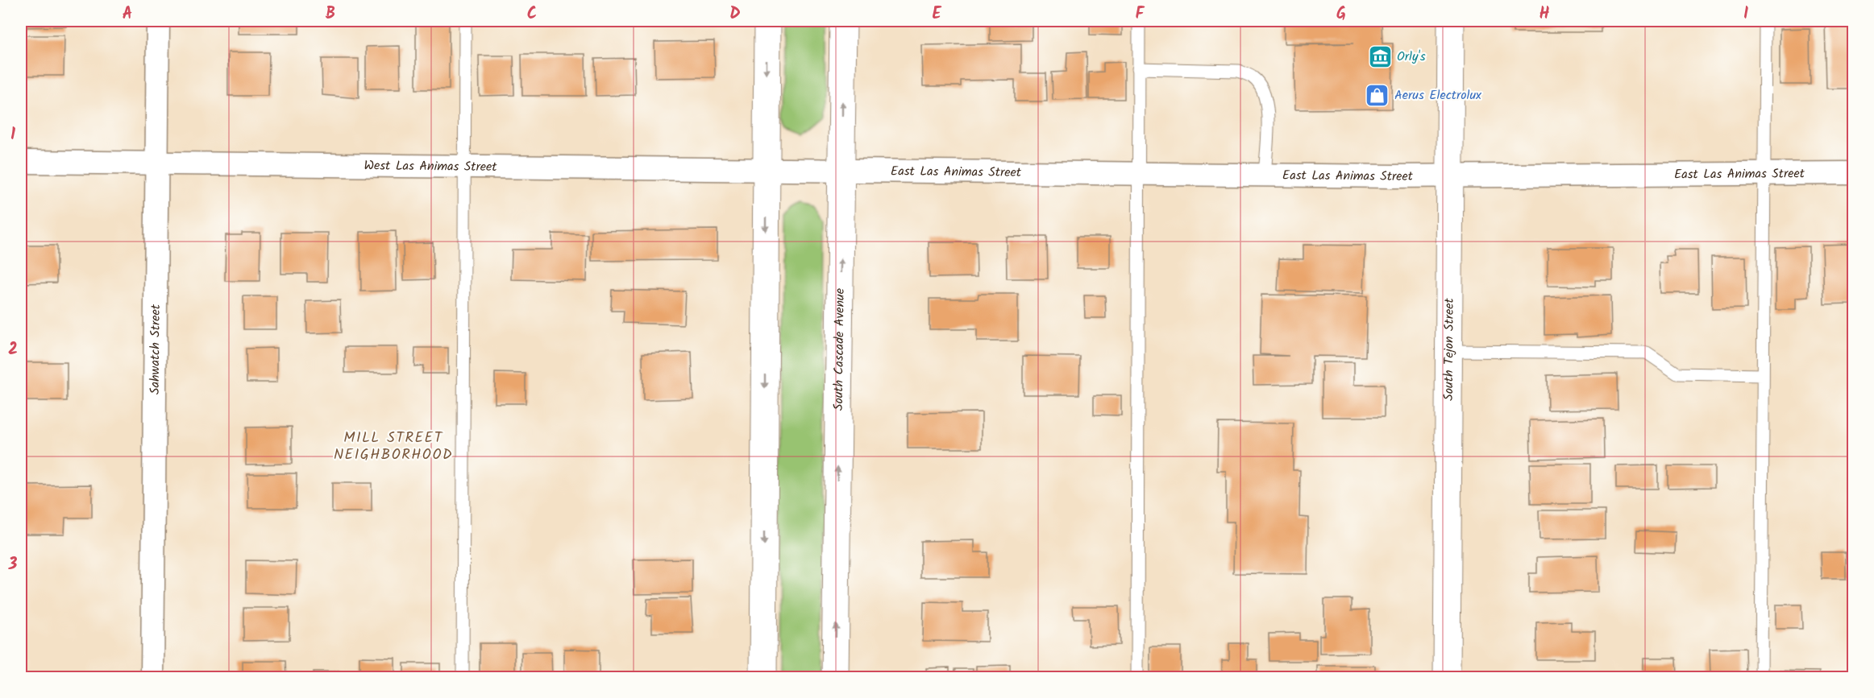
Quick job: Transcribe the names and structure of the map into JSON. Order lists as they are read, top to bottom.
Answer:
{
  "streets": {
    "street": [
      "West Las Animas Street",
      "East Las Animas Street",
      "Sahwatch Street",
      "South Cascade Avenue",
      "South Tejon Street"
    ]
  },
  "crossings": [
    ["West Las Animas Street", "East Las Animas Street"],
    ["West Las Animas Street", "Sahwatch Street"],
    ["West Las Animas Street", "South Cascade Avenue"],
    ["East Las Animas Street", "South Cascade Avenue"],
    ["East Las Animas Street", "South Tejon Street"]
  ],
  "districts": ["MILL STREET NEIGHBORHOOD"],
  "places": {
    "museum": ["Orly's"],
    "shop": ["Aerus Electrolux"]
  },
  "grid": {
    "columns": [
      "A",
      "B",
      "C",
      "D",
      "E",
      "F",
      "G",
      "H",
      "I"
    ],
    "rows": ["1", "2", "3"]
  }
}
